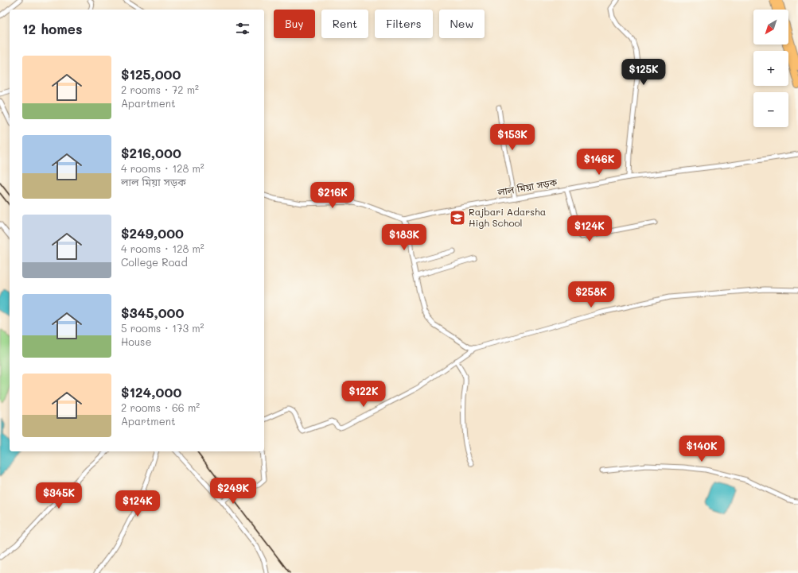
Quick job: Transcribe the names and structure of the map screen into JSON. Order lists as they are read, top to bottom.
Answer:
{
  "streets": {
    "street": ["লাল মিয়া সড়ক"]
  },
  "places": {
    "school or university": ["Rajbari Adarsha High School"]
  },
  "north": "bottom left",
  "page": {
    "map_buttons": ["+", "−"],
    "chip": [
      "Buy",
      "Rent",
      "Filters",
      "New"
    ],
    "heading": "12 homes",
    "list": [
      {
        "name": "$125,000",
        "note": "2 rooms · 72 m² · Apartment"
      },
      {
        "name": "$216,000",
        "note": "4 rooms · 128 m² · লাল মিয়া সড়ক"
      },
      {
        "name": "$249,000",
        "note": "4 rooms · 128 m² · College Road"
      },
      {
        "name": "$345,000",
        "note": "5 rooms · 173 m² · House"
      },
      {
        "name": "$124,000",
        "note": "2 rooms · 66 m² · Apartment"
      }
    ],
    "price": [
      "$125K",
      "$153K",
      "$146K",
      "$216K",
      "$124K",
      "$183K",
      "$258K",
      "$122K",
      "$140K",
      "$249K",
      "$345K",
      "$124K"
    ]
  }
}
